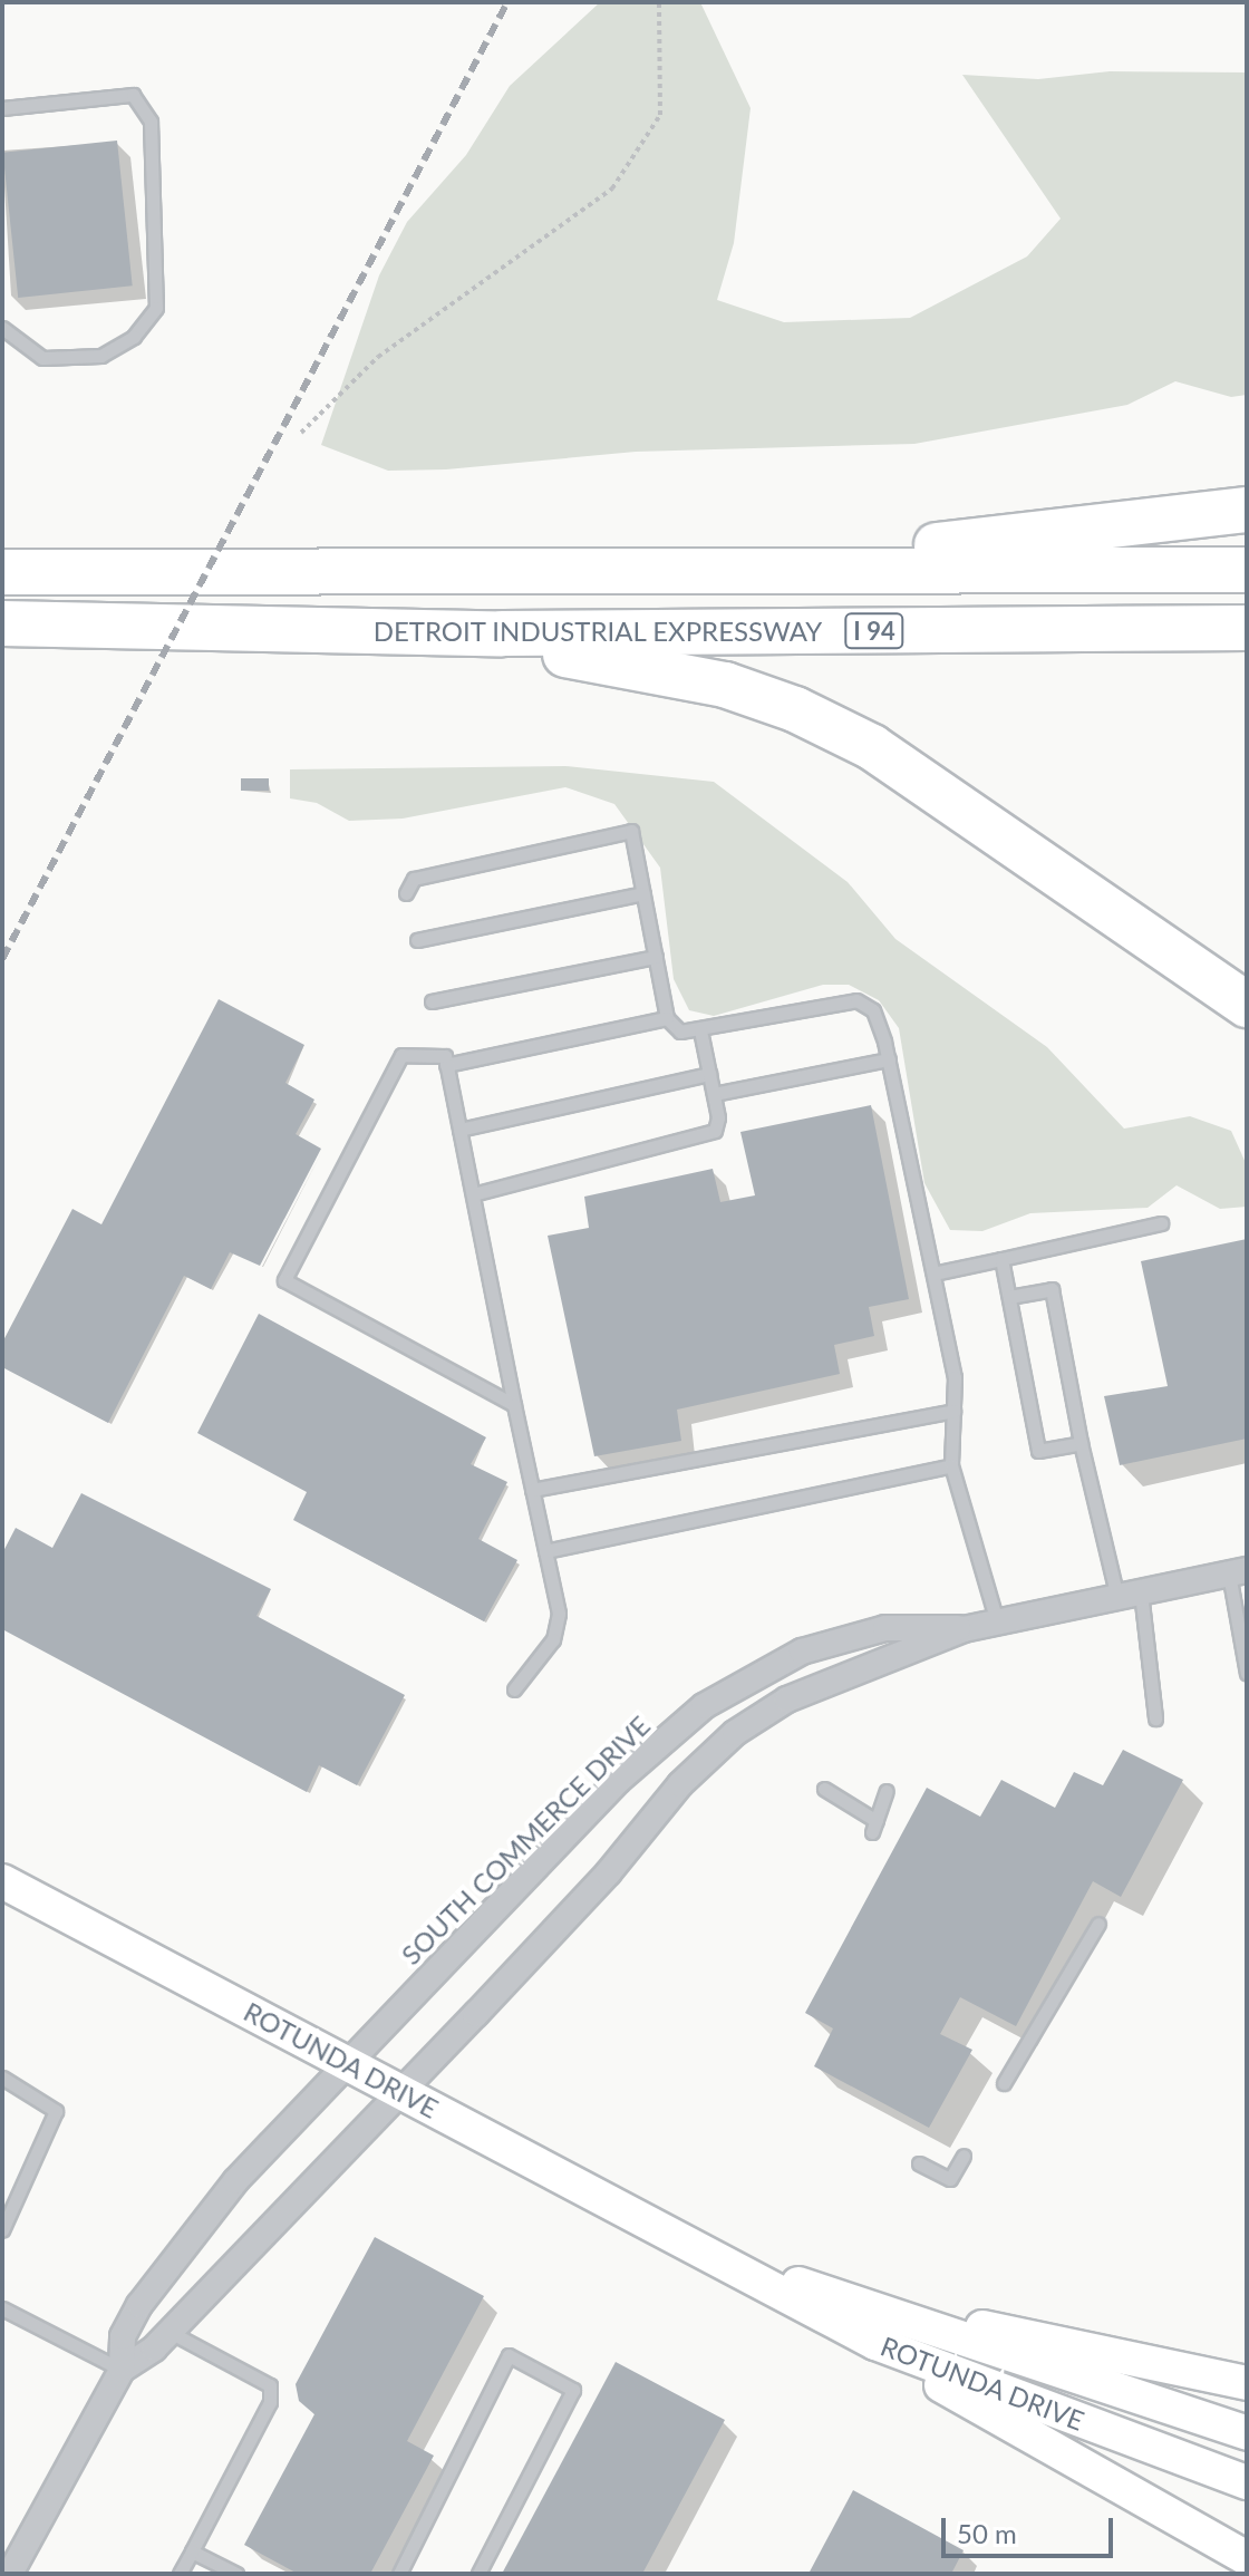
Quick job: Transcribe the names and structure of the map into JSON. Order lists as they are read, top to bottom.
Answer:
{
  "streets": {
    "highway": ["DETROIT INDUSTRIAL EXPRESSWAY", "I 94"],
    "main road": ["ROTUNDA DRIVE"],
    "street": ["SOUTH COMMERCE DRIVE"]
  },
  "crossings": [
    ["SOUTH COMMERCE DRIVE", "ROTUNDA DRIVE"]
  ],
  "scale_bar": "50 m"
}
